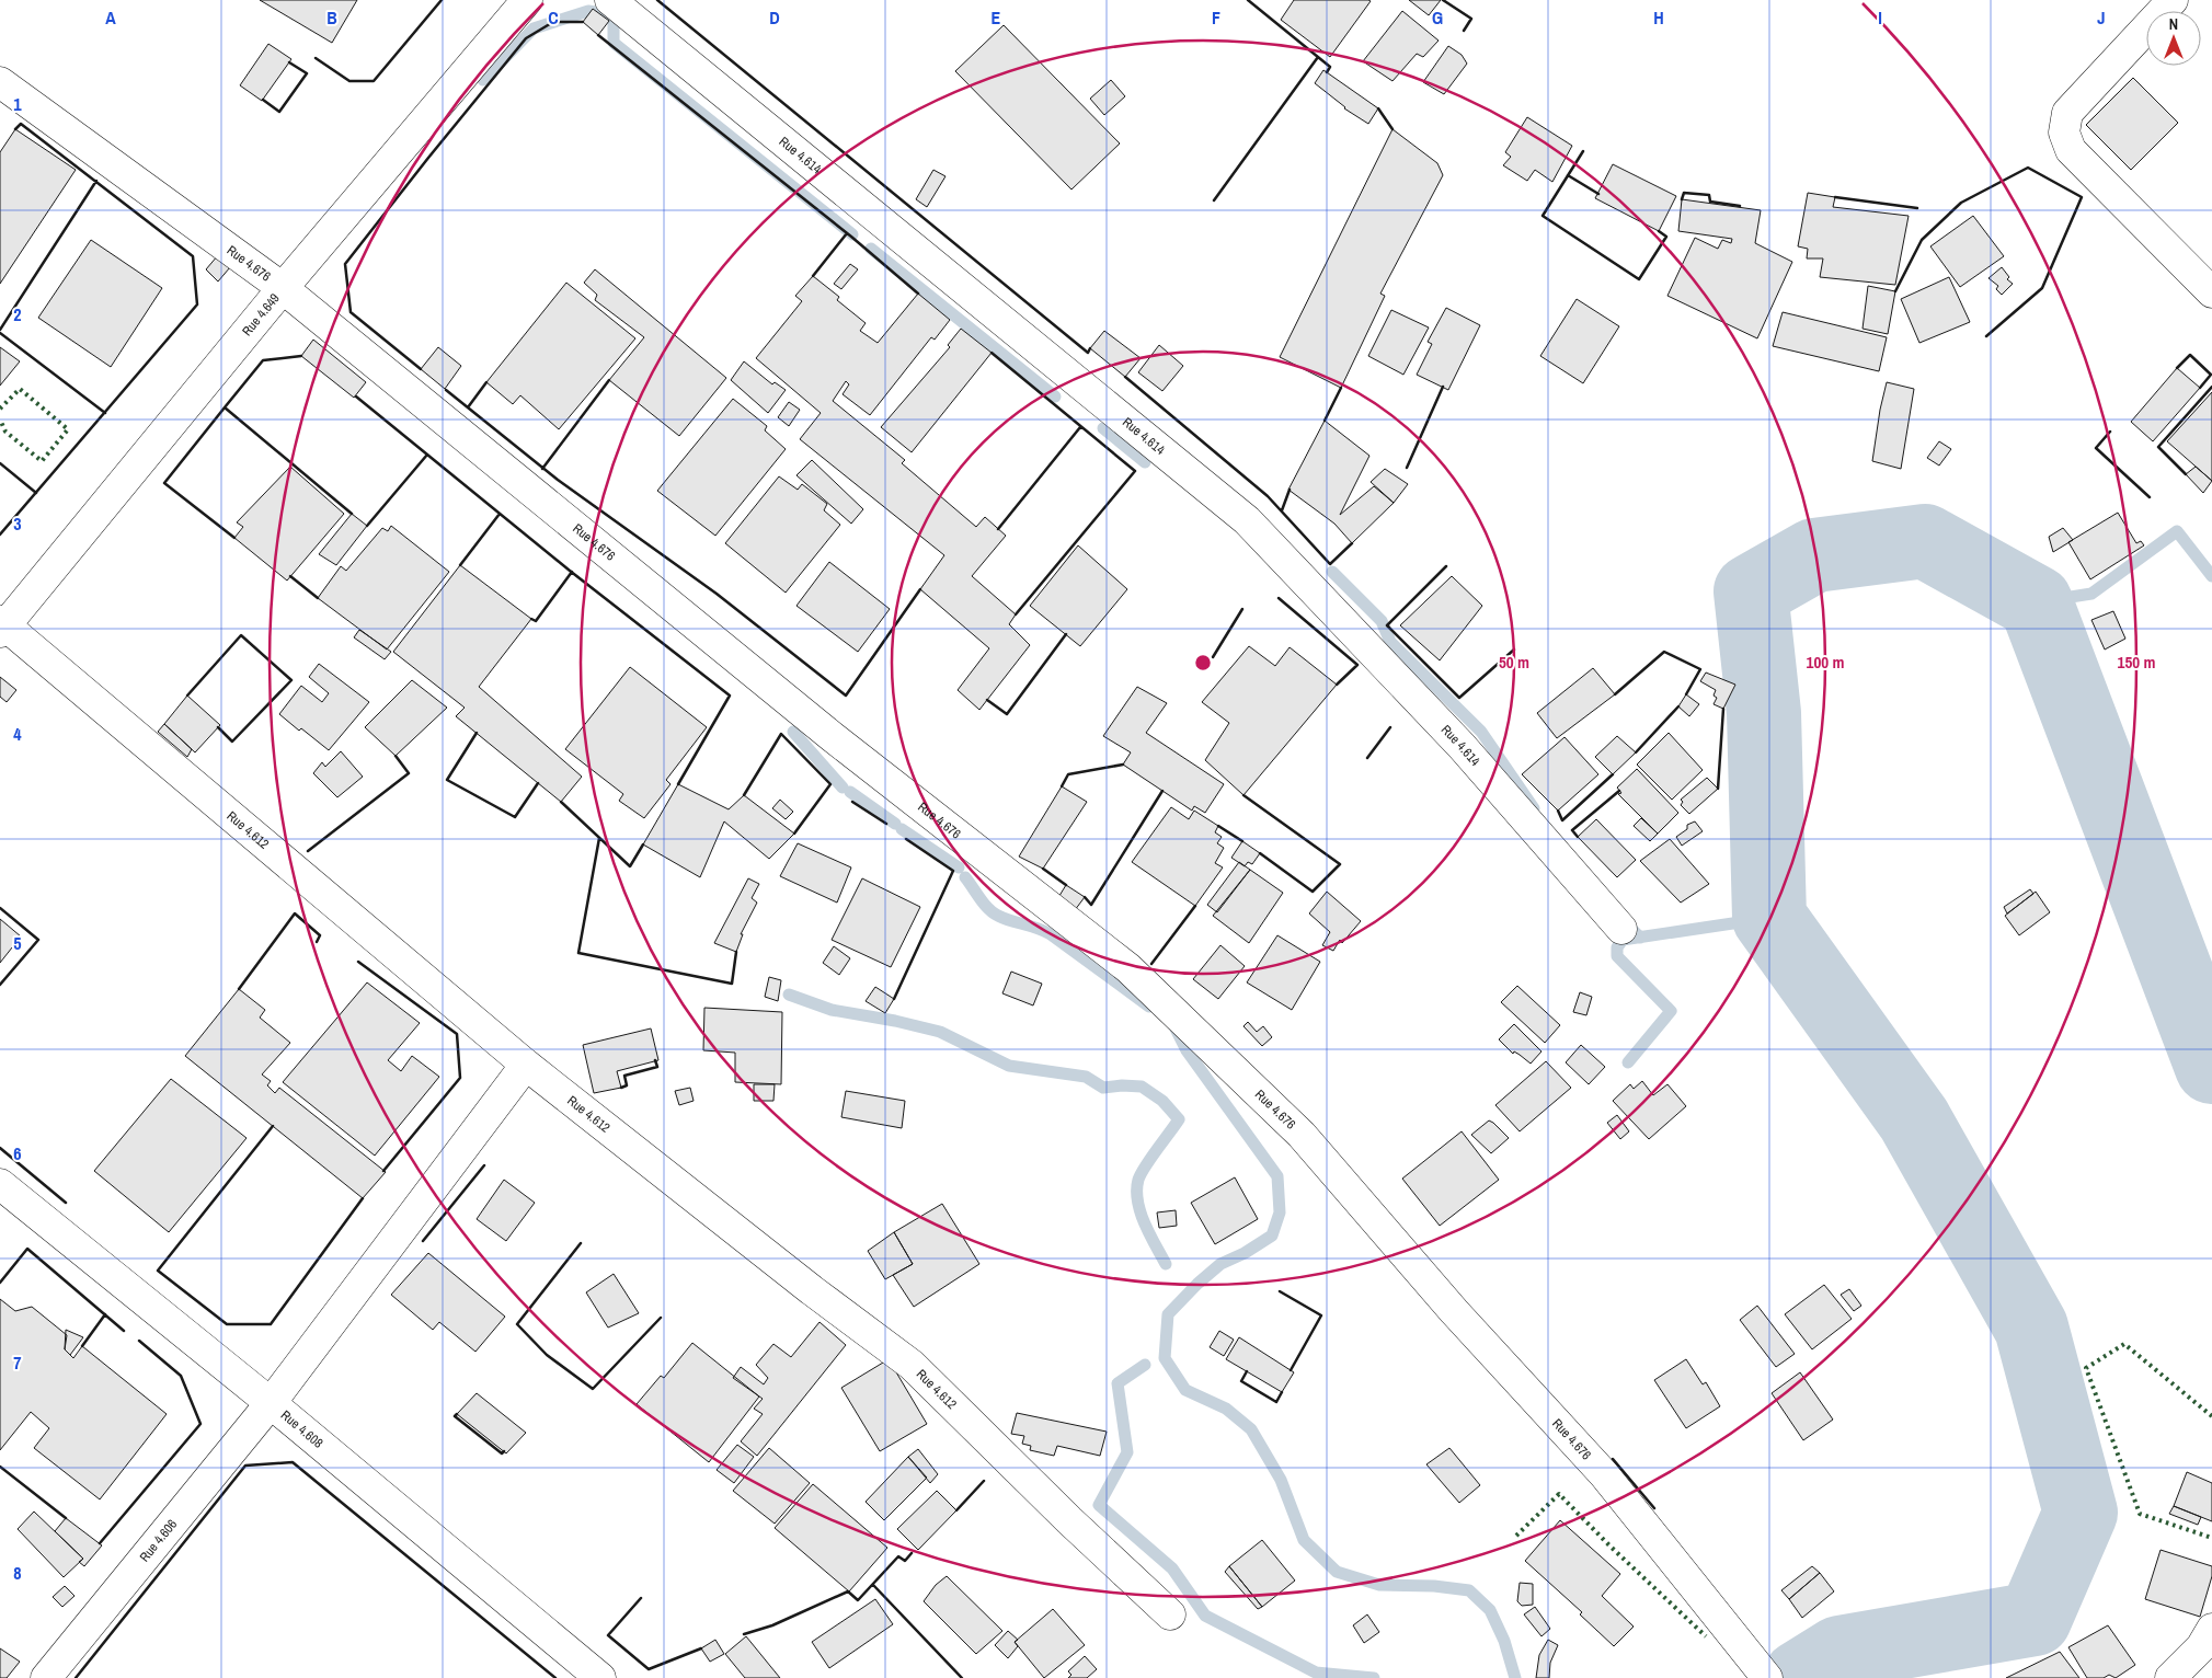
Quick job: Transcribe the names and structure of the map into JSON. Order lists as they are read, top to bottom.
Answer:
{
  "streets": {
    "street": [
      "Rue 4.614",
      "Rue 4.676",
      "Rue 4.649",
      "Rue 4.612",
      "Rue 4.608",
      "Rue 4.606"
    ]
  },
  "crossings": [
    ["Rue 4.676", "Rue 4.649"],
    ["Rue 4.649", "Rue 4.612"],
    ["Rue 4.612", "Rue 4.606"],
    ["Rue 4.608", "Rue 4.606"]
  ],
  "north": "top",
  "grid": {
    "columns": [
      "A",
      "B",
      "C",
      "D",
      "E",
      "F",
      "G",
      "H",
      "I",
      "J"
    ],
    "rows": [
      "1",
      "2",
      "3",
      "4",
      "5",
      "6",
      "7",
      "8"
    ]
  },
  "rings": ["50 m", "100 m", "150 m"]
}
